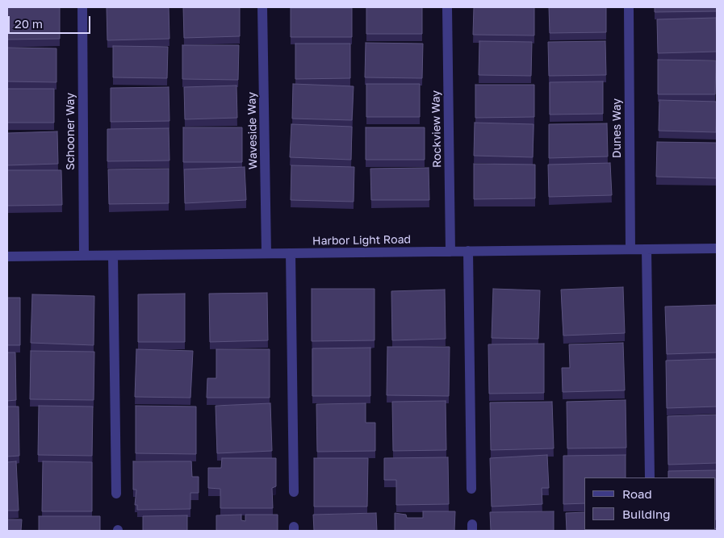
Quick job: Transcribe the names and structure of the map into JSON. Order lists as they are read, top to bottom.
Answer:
{
  "streets": {
    "street": [
      "Dunes Way",
      "Rockview Way",
      "Waveside Way",
      "Schooner Way",
      "Harbor Light Road"
    ]
  },
  "crossings": [
    ["Dunes Way", "Harbor Light Road"],
    ["Rockview Way", "Harbor Light Road"],
    ["Waveside Way", "Harbor Light Road"],
    ["Schooner Way", "Harbor Light Road"]
  ],
  "legend": ["Road", "Building"],
  "scale_bar": "20 m"
}
